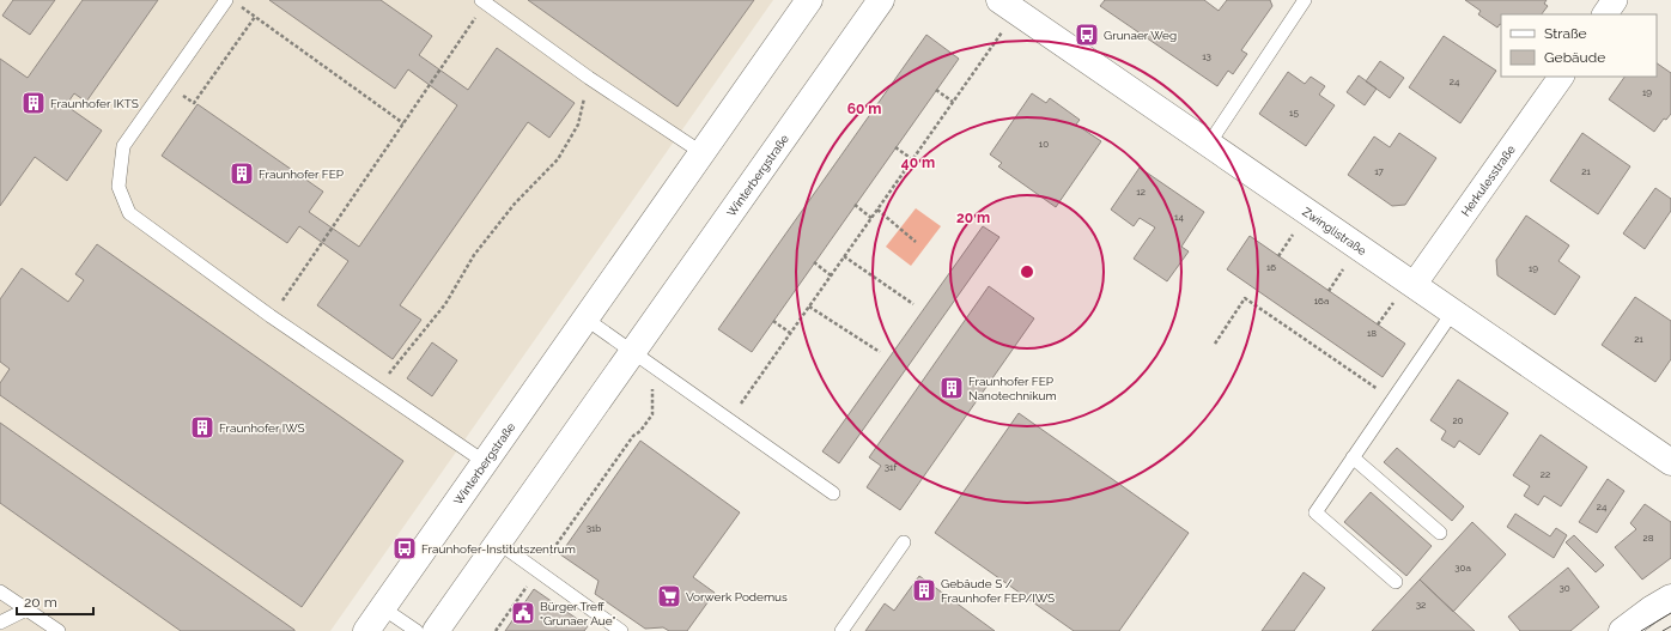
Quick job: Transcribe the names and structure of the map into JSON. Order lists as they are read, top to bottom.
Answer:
{
  "streets": {
    "main road": ["Winterbergstraße", "Zwinglistraße"],
    "street": ["Herkulesstraße"]
  },
  "crossings": [
    ["Herkulesstraße", "Zwinglistraße"]
  ],
  "places": {
    "bus stop": ["Grunaer Weg", "Fraunhofer-Institutszentrum"],
    "building": [
      "Fraunhofer IKTS",
      "Fraunhofer FEP",
      "Fraunhofer FEP Nanotechnikum",
      "Fraunhofer IWS",
      "Gebäude S / Fraunhofer FEP/IWS"
    ],
    "supermarket": ["Vorwerk Podemus"],
    "public building": ["Bürger Treff \"Grunaer Aue\""]
  },
  "house_numbers": [
    "13",
    "24",
    "19",
    "15",
    "10",
    "17",
    "21",
    "12",
    "14",
    "16",
    "19",
    "16a",
    "18",
    "21",
    "20",
    "31f",
    "22",
    "24",
    "31b",
    "28",
    "30a",
    "30",
    "32"
  ],
  "legend": ["Straße", "Gebäude"],
  "scale_bar": "20 m",
  "rings": ["60 m", "40 m", "20 m"]
}
